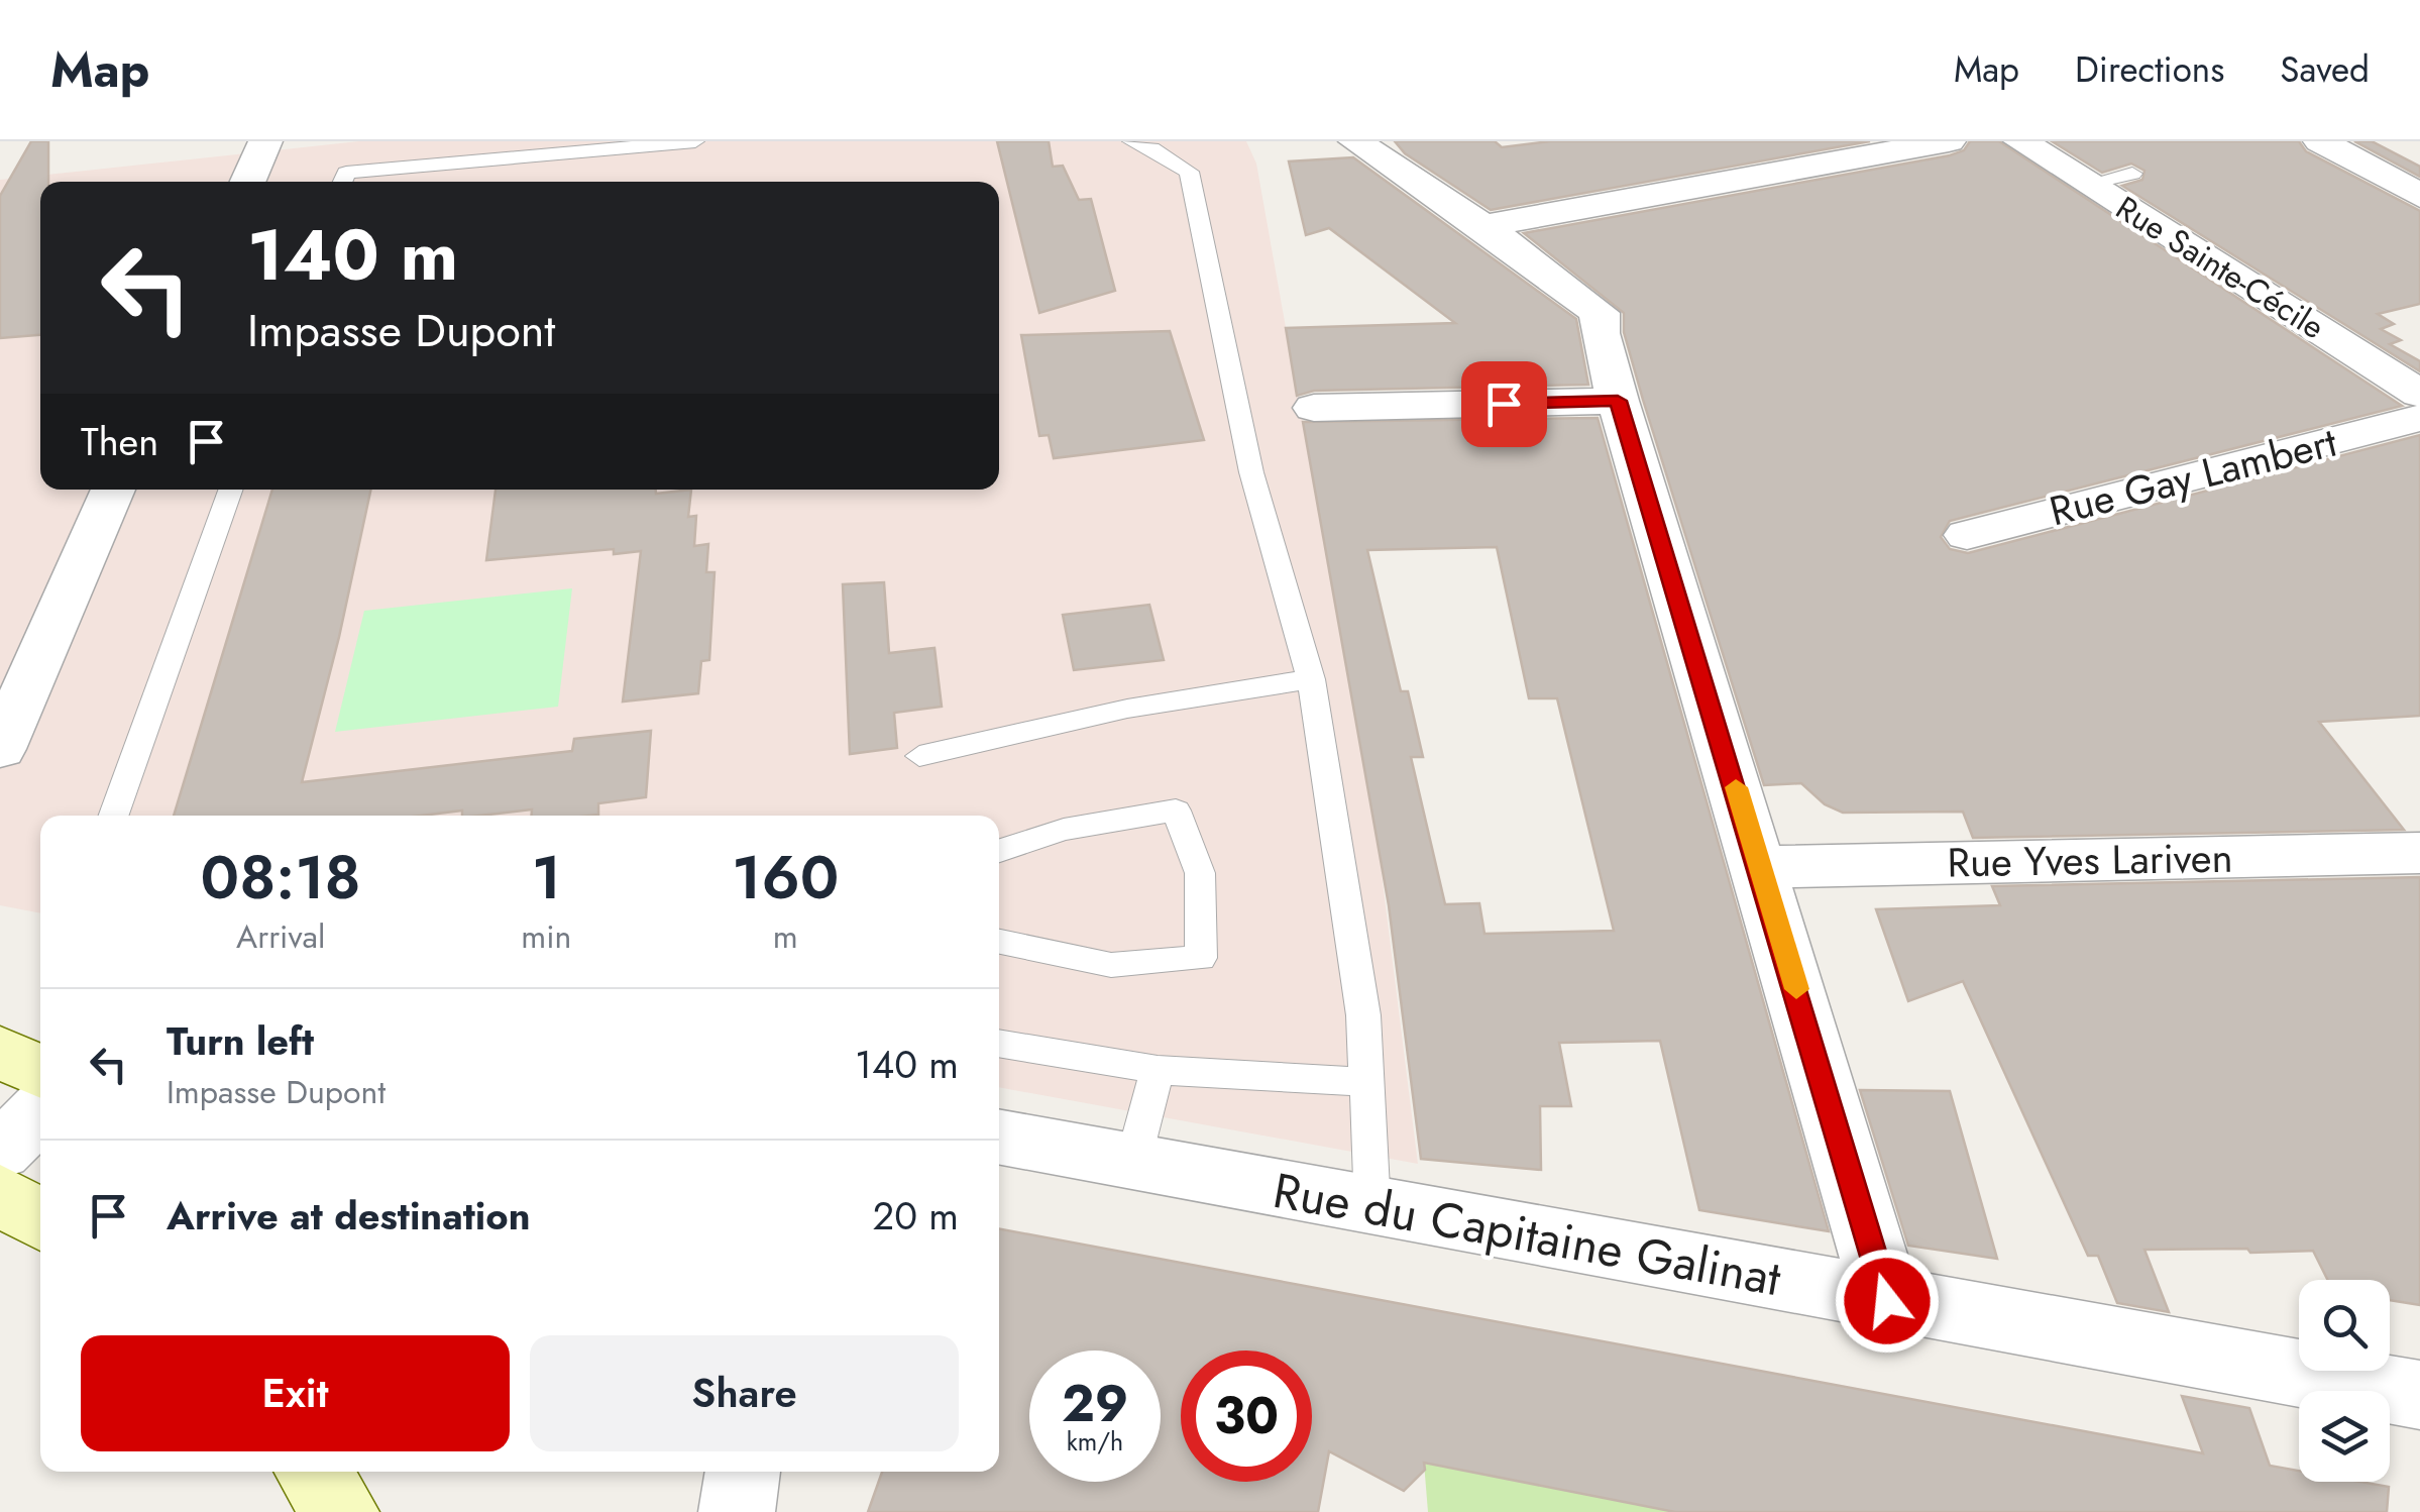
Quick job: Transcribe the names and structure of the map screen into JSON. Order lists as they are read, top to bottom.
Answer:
{
  "streets": {
    "street": [
      "Rue Sainte-Cécile",
      "Rue Gay Lambert",
      "Rue Yves Lariven",
      "Rue du Capitaine Galinat"
    ]
  },
  "page": {
    "header": "Map",
    "nav": ["Map", "Directions", "Saved"],
    "turn": ["140 m", "Impasse Dupont"],
    "then": "Then",
    "eta": [
      "08:18",
      "Arrival",
      "1",
      "min",
      "160",
      "m"
    ],
    "list": [
      {
        "name": "Turn left",
        "note": "Impasse Dupont",
        "value": "140 m"
      },
      {
        "name": "Arrive at destination",
        "value": "20 m"
      }
    ],
    "buttons": ["Exit", "Share"],
    "speed": "29 km/h",
    "limit": "30"
  }
}
